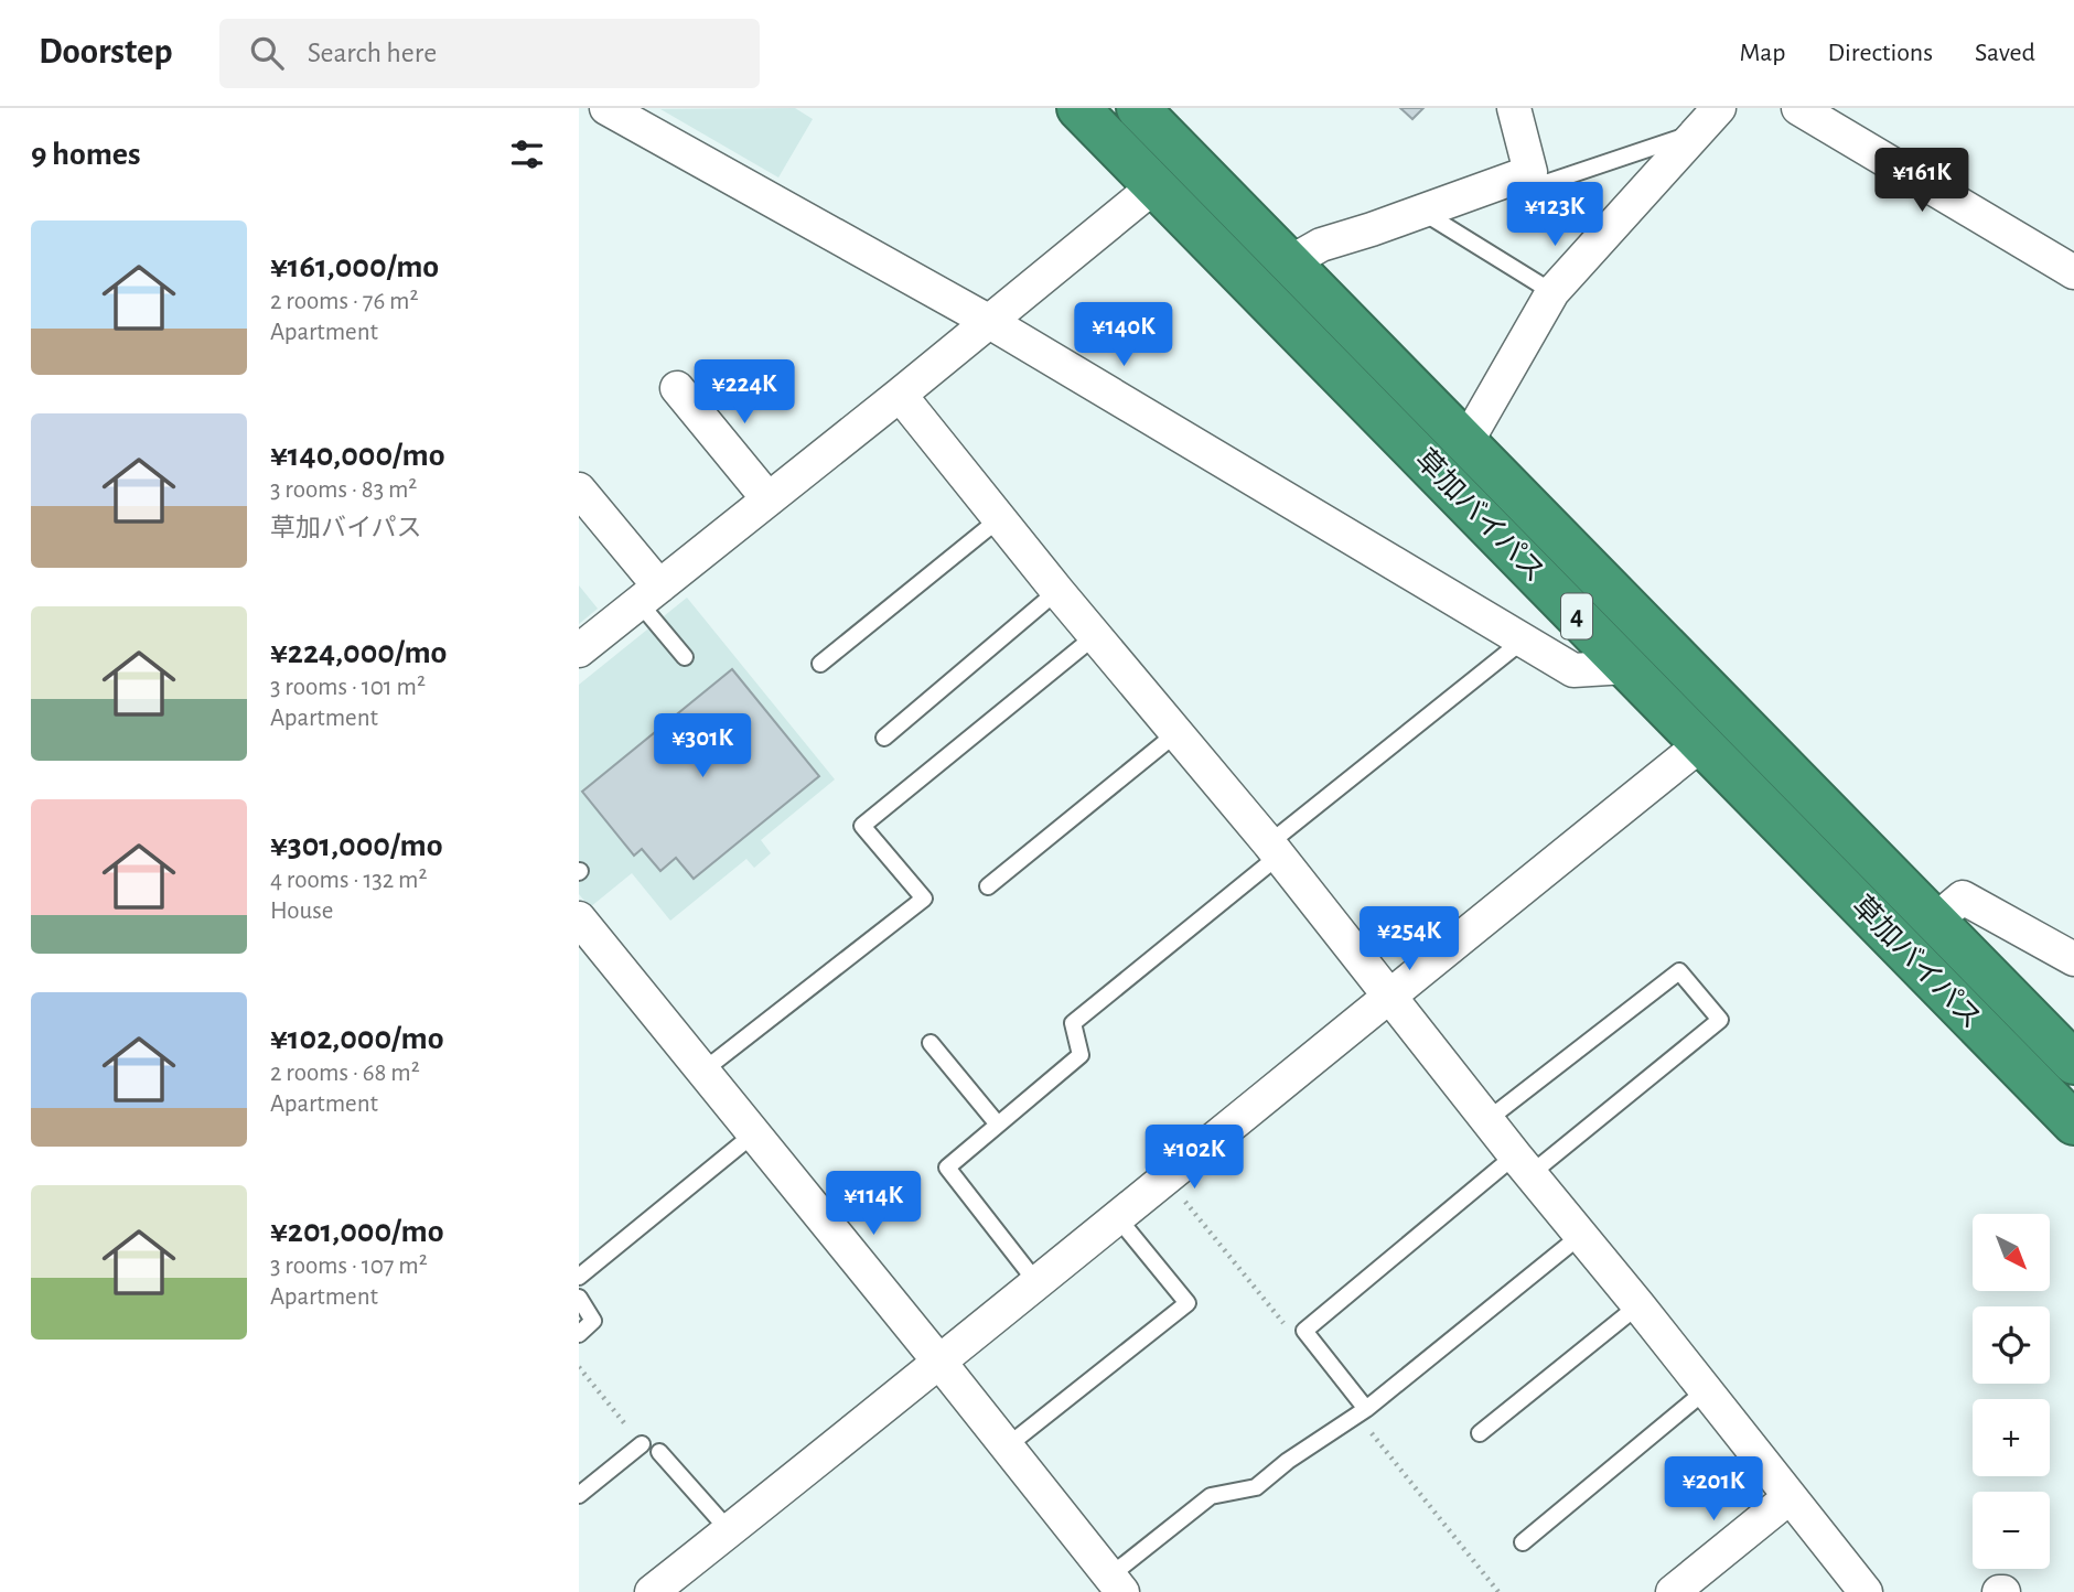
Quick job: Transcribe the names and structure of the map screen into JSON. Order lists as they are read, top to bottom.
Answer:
{
  "streets": {
    "highway": ["草加バイパス", "4"]
  },
  "north": "bottom right",
  "page": {
    "header": "Doorstep",
    "search": "Search here",
    "nav": ["Map", "Directions", "Saved"],
    "heading": "9 homes",
    "price": [
      "¥161K",
      "¥123K",
      "¥140K",
      "¥224K",
      "¥301K",
      "¥254K",
      "¥102K",
      "¥114K",
      "¥201K"
    ],
    "list": [
      {
        "name": "¥161,000/mo",
        "note": "2 rooms · 76 m² · Apartment"
      },
      {
        "name": "¥140,000/mo",
        "note": "3 rooms · 83 m² · 草加バイパス"
      },
      {
        "name": "¥224,000/mo",
        "note": "3 rooms · 101 m² · Apartment"
      },
      {
        "name": "¥301,000/mo",
        "note": "4 rooms · 132 m² · House"
      },
      {
        "name": "¥102,000/mo",
        "note": "2 rooms · 68 m² · Apartment"
      },
      {
        "name": "¥201,000/mo",
        "note": "3 rooms · 107 m² · Apartment"
      }
    ],
    "map_buttons": ["+", "−"]
  }
}
